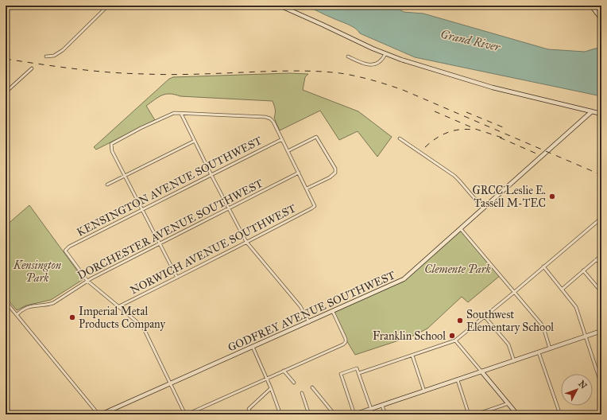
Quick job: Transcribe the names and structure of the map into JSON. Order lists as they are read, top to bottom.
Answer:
{
  "streets": {
    "main road": ["GODFREY AVENUE SOUTHWEST"],
    "street": ["KENSINGTON AVENUE SOUTHWEST", "DORCHESTER AVENUE SOUTHWEST", "NORWICH AVENUE SOUTHWEST"]
  },
  "crossings": [
    ["KENSINGTON AVENUE SOUTHWEST", "DORCHESTER AVENUE SOUTHWEST"]
  ],
  "water": ["Grand River"],
  "parks": ["Kensington Park", "Clemente Park"],
  "places": [
    "GRCC Leslie E. Tassell M-TEC",
    "Imperial Metal Products Company",
    "Southwest Elementary School",
    "Franklin School"
  ],
  "north": "top right"
}
